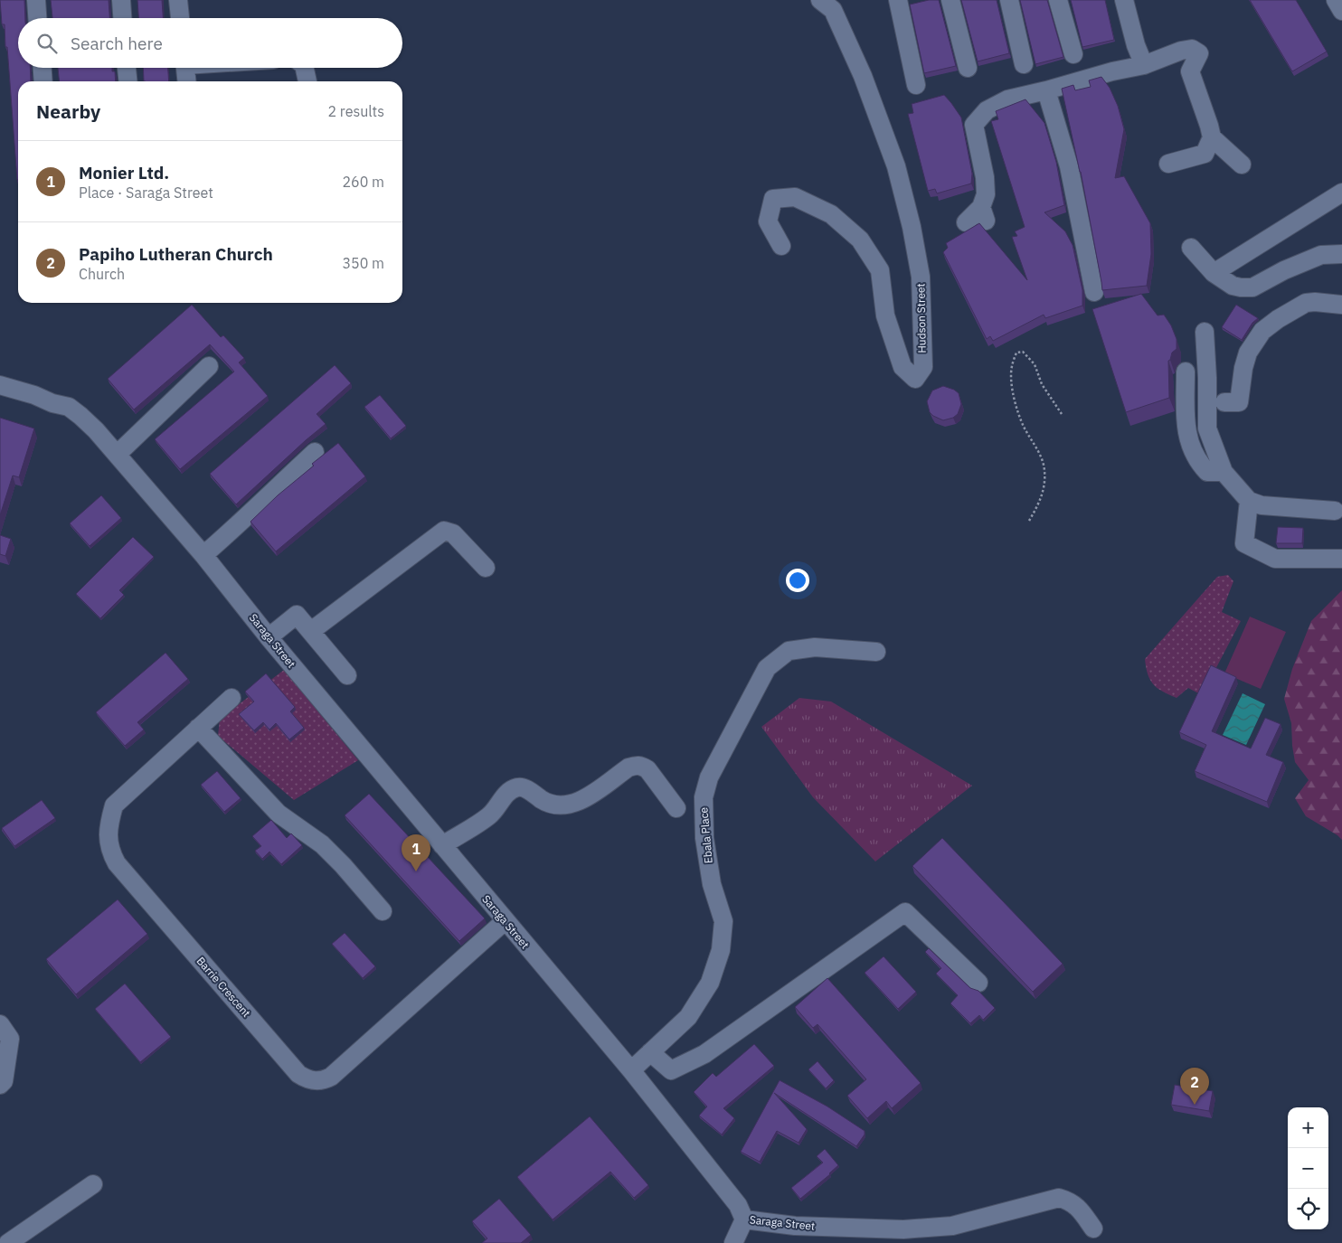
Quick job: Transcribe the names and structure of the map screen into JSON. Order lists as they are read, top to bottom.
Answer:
{
  "streets": {
    "street": [
      "Hudson Street",
      "Saraga Street",
      "Ebala Place",
      "Barrie Crescent"
    ]
  },
  "crossings": [
    ["Saraga Street", "Ebala Place"],
    ["Saraga Street", "Barrie Crescent"]
  ],
  "page": {
    "search": "Search here",
    "heading": ["Nearby", "2 results"],
    "list": [
      {
        "mark": "1",
        "name": "Monier Ltd.",
        "note": "Place · Saraga Street",
        "value": "260 m"
      },
      {
        "mark": "2",
        "name": "Papiho Lutheran Church",
        "note": "Church",
        "value": "350 m"
      }
    ],
    "pins": ["1", "2"],
    "map_buttons": ["+", "−"]
  }
}
